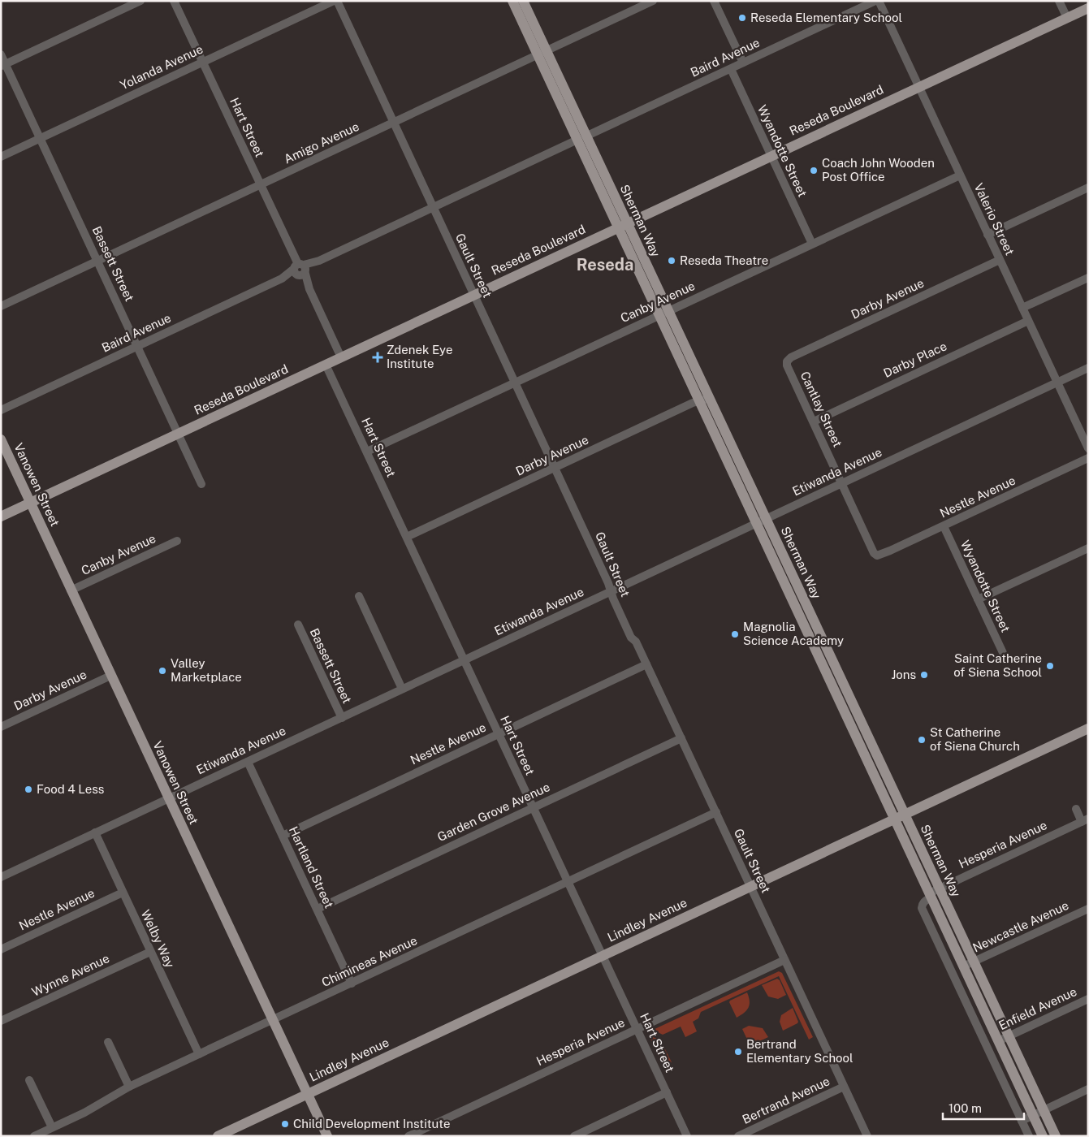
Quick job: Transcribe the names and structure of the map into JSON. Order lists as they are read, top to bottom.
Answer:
{
  "streets": {
    "main road": [
      "Reseda Boulevard",
      "Sherman Way",
      "Vanowen Street",
      "Lindley Avenue"
    ],
    "street": [
      "Baird Avenue",
      "Yolanda Avenue",
      "Hart Street",
      "Amigo Avenue",
      "Wyandotte Street",
      "Valerio Street",
      "Bassett Street",
      "Gault Street",
      "Darby Avenue",
      "Canby Avenue",
      "Darby Place",
      "Cantlay Street",
      "Etiwanda Avenue",
      "Nestle Avenue",
      "Garden Grove Avenue",
      "Hesperia Avenue",
      "Hartland Street",
      "Newcastle Avenue",
      "Welby Way",
      "Chimineas Avenue",
      "Wynne Avenue",
      "Enfield Avenue",
      "Bertrand Avenue"
    ]
  },
  "crossings": [
    ["Baird Avenue", "Hart Street"],
    ["Baird Avenue", "Wyandotte Street"],
    ["Baird Avenue", "Sherman Way"],
    ["Baird Avenue", "Bassett Street"],
    ["Baird Avenue", "Gault Street"],
    ["Yolanda Avenue", "Hart Street"],
    ["Yolanda Avenue", "Bassett Street"],
    ["Reseda Boulevard", "Hart Street"],
    ["Reseda Boulevard", "Wyandotte Street"],
    ["Reseda Boulevard", "Valerio Street"],
    ["Reseda Boulevard", "Sherman Way"],
    ["Reseda Boulevard", "Bassett Street"],
    ["Reseda Boulevard", "Gault Street"],
    ["Reseda Boulevard", "Vanowen Street"],
    ["Hart Street", "Amigo Avenue"],
    ["Hart Street", "Darby Avenue"],
    ["Hart Street", "Canby Avenue"],
    ["Hart Street", "Etiwanda Avenue"],
    ["Hart Street", "Nestle Avenue"],
    ["Hart Street", "Garden Grove Avenue"],
    ["Hart Street", "Hesperia Avenue"],
    ["Hart Street", "Lindley Avenue"],
    ["Hart Street", "Chimineas Avenue"],
    ["Amigo Avenue", "Sherman Way"],
    ["Amigo Avenue", "Bassett Street"],
    ["Amigo Avenue", "Gault Street"],
    ["Wyandotte Street", "Canby Avenue"],
    ["Wyandotte Street", "Nestle Avenue"],
    ["Valerio Street", "Darby Avenue"],
    ["Valerio Street", "Canby Avenue"],
    ["Valerio Street", "Darby Place"],
    ["Valerio Street", "Etiwanda Avenue"],
    ["Sherman Way", "Darby Avenue"],
    ["Sherman Way", "Canby Avenue"],
    ["Sherman Way", "Etiwanda Avenue"],
    ["Sherman Way", "Hesperia Avenue"],
    ["Sherman Way", "Lindley Avenue"],
    ["Sherman Way", "Newcastle Avenue"],
    ["Sherman Way", "Enfield Avenue"],
    ["Bassett Street", "Etiwanda Avenue"],
    ["Gault Street", "Darby Avenue"],
    ["Gault Street", "Canby Avenue"],
    ["Gault Street", "Etiwanda Avenue"],
    ["Gault Street", "Nestle Avenue"],
    ["Gault Street", "Garden Grove Avenue"],
    ["Gault Street", "Hesperia Avenue"],
    ["Gault Street", "Lindley Avenue"],
    ["Gault Street", "Chimineas Avenue"],
    ["Gault Street", "Bertrand Avenue"],
    ["Darby Avenue", "Cantlay Street"],
    ["Darby Avenue", "Vanowen Street"],
    ["Canby Avenue", "Vanowen Street"],
    ["Darby Place", "Cantlay Street"],
    ["Cantlay Street", "Etiwanda Avenue"],
    ["Cantlay Street", "Nestle Avenue"],
    ["Etiwanda Avenue", "Vanowen Street"],
    ["Etiwanda Avenue", "Hartland Street"],
    ["Etiwanda Avenue", "Welby Way"],
    ["Vanowen Street", "Lindley Avenue"],
    ["Vanowen Street", "Chimineas Avenue"],
    ["Nestle Avenue", "Hartland Street"],
    ["Nestle Avenue", "Welby Way"],
    ["Garden Grove Avenue", "Hartland Street"],
    ["Hartland Street", "Chimineas Avenue"],
    ["Welby Way", "Chimineas Avenue"],
    ["Welby Way", "Wynne Avenue"]
  ],
  "districts": ["Reseda"],
  "places": {
    "other": [
      "Reseda Elementary School",
      "Coach John Wooden Post Office",
      "Reseda Theatre",
      "Magnolia Science Academy",
      "Saint Catherine of Siena School",
      "Valley Marketplace",
      "Jons",
      "St Catherine of Siena Church",
      "Food 4 Less",
      "Bertrand Elementary School",
      "Child Development Institute"
    ],
    "health": ["Zdenek Eye Institute"]
  },
  "scale_bar": "100 m"
}
